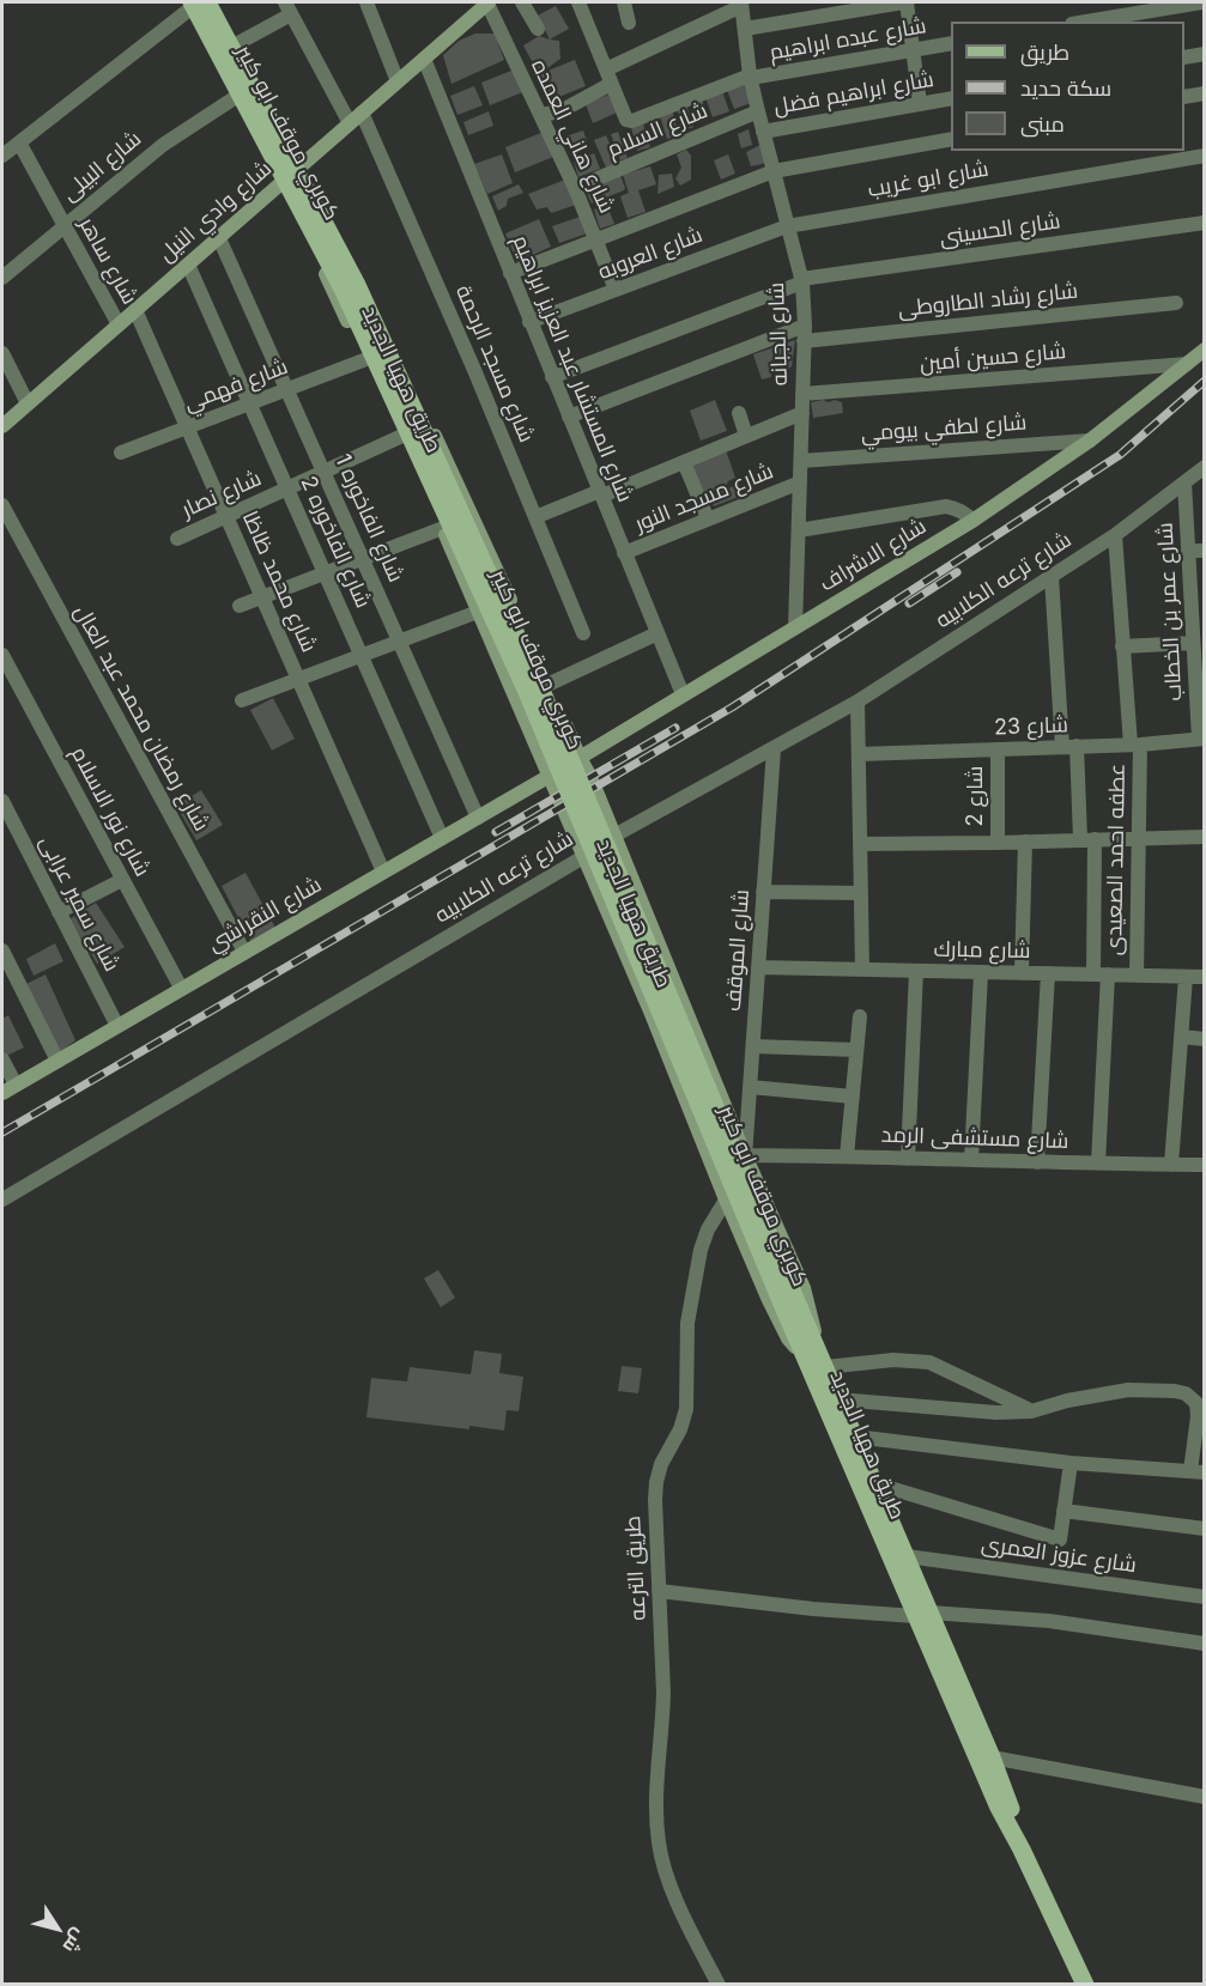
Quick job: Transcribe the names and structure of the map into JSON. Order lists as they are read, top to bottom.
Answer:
{
  "streets": {
    "main road": ["كوبري موقف ابو كبير", "طريق ههيا الجديد"],
    "street": [
      "شارع عبده ابراهيم",
      "شارع ابراهيم فضل",
      "شارع السلام",
      "شارع هاني العمده",
      "شارع البيلى",
      "شارع ابو غريب",
      "شارع وادي النيل",
      "شارع الحسينى",
      "شارع العروبه",
      "شارع ساهر",
      "شارع رشاد الطاروطى",
      "شارع الجبانه",
      "شارع حسين أمين",
      "شارع مسجد الرحمة",
      "شارع المستشار عبد العزيز ابراهيم",
      "شارع فهمي",
      "شارع لطفي بيومي",
      "شارع نصار",
      "شارع مسجد النور",
      "شارع الفاخوره 1",
      "شارع الفاخوره 2",
      "شارع الاشراف",
      "شارع ترعه الكلابيه",
      "شارع محمد ظاظا",
      "شارع عمر بن الخطاب",
      "شارع رمضان محمد عبد العال",
      "شارع 23",
      "شارع 2",
      "شارع نور الاسلام",
      "عطفه احمد الصعيدى",
      "شارع سمير عرابى",
      "شارع النقراشي",
      "شارع الموقف",
      "شارع مبارك",
      "شارع مستشفى الرمد",
      "شارع عزوز العمرى",
      "طريق الترعه"
    ]
  },
  "crossings": [
    ["شارع عبده ابراهيم", "شارع الجبانه"],
    ["شارع ابراهيم فضل", "شارع الجبانه"],
    ["شارع السلام", "شارع هاني العمده"],
    ["شارع السلام", "شارع الجبانه"],
    ["كوبري موقف ابو كبير", "طريق ههيا الجديد"],
    ["شارع هاني العمده", "شارع وادي النيل"],
    ["شارع هاني العمده", "شارع العروبه"],
    ["شارع البيلى", "شارع ساهر"],
    ["شارع البيلى", "طريق ههيا الجديد"],
    ["شارع ابو غريب", "شارع العروبه"],
    ["شارع ابو غريب", "شارع الجبانه"],
    ["شارع وادي النيل", "شارع ساهر"],
    ["شارع وادي النيل", "شارع مسجد الرحمة"],
    ["شارع وادي النيل", "شارع المستشار عبد العزيز ابراهيم"],
    ["شارع وادي النيل", "طريق ههيا الجديد"],
    ["شارع وادي النيل", "شارع الفاخوره 1"],
    ["شارع وادي النيل", "شارع الفاخوره 2"],
    ["شارع وادي النيل", "شارع محمد ظاظا"],
    ["شارع الحسينى", "شارع الجبانه"],
    ["شارع الحسينى", "شارع المستشار عبد العزيز ابراهيم"],
    ["شارع العروبه", "شارع الجبانه"],
    ["شارع العروبه", "شارع المستشار عبد العزيز ابراهيم"],
    ["شارع رشاد الطاروطى", "شارع الجبانه"],
    ["شارع رشاد الطاروطى", "شارع المستشار عبد العزيز ابراهيم"],
    ["شارع الجبانه", "شارع حسين أمين"],
    ["شارع الجبانه", "شارع لطفي بيومي"],
    ["شارع الجبانه", "شارع مسجد النور"],
    ["شارع الجبانه", "شارع الاشراف"],
    ["شارع حسين أمين", "شارع الاشراف"],
    ["شارع المستشار عبد العزيز ابراهيم", "شارع مسجد النور"],
    ["شارع المستشار عبد العزيز ابراهيم", "شارع الاشراف"],
    ["طريق ههيا الجديد", "شارع فهمي"],
    ["طريق ههيا الجديد", "شارع نصار"],
    ["طريق ههيا الجديد", "شارع الاشراف"],
    ["طريق ههيا الجديد", "شارع ترعه الكلابيه"],
    ["طريق ههيا الجديد", "شارع النقراشي"],
    ["طريق ههيا الجديد", "شارع الموقف"],
    ["طريق ههيا الجديد", "شارع مستشفى الرمد"],
    ["طريق ههيا الجديد", "شارع عزوز العمرى"],
    ["طريق ههيا الجديد", "طريق الترعه"],
    ["شارع فهمي", "شارع الفاخوره 1"],
    ["شارع فهمي", "شارع الفاخوره 2"],
    ["شارع فهمي", "شارع محمد ظاظا"],
    ["شارع لطفي بيومي", "شارع الاشراف"],
    ["شارع نصار", "شارع الفاخوره 1"],
    ["شارع نصار", "شارع الفاخوره 2"],
    ["شارع نصار", "شارع محمد ظاظا"],
    ["شارع الفاخوره 1", "شارع النقراشي"],
    ["شارع الفاخوره 2", "شارع النقراشي"],
    ["شارع الاشراف", "شارع النقراشي"],
    ["شارع ترعه الكلابيه", "شارع عمر بن الخطاب"],
    ["شارع ترعه الكلابيه", "عطفه احمد الصعيدى"],
    ["شارع ترعه الكلابيه", "شارع الموقف"],
    ["شارع محمد ظاظا", "شارع النقراشي"],
    ["شارع عمر بن الخطاب", "شارع 23"],
    ["شارع رمضان محمد عبد العال", "شارع النقراشي"],
    ["شارع 23", "شارع 2"],
    ["شارع 23", "عطفه احمد الصعيدى"],
    ["شارع نور الاسلام", "شارع النقراشي"],
    ["عطفه احمد الصعيدى", "شارع مبارك"],
    ["شارع سمير عرابى", "شارع النقراشي"],
    ["شارع الموقف", "شارع مبارك"],
    ["شارع الموقف", "شارع مستشفى الرمد"],
    ["شارع الموقف", "طريق الترعه"],
    ["شارع مستشفى الرمد", "طريق الترعه"]
  ],
  "legend": ["طريق", "سكة حديد", "مبنى"],
  "north": "bottom right"
}
